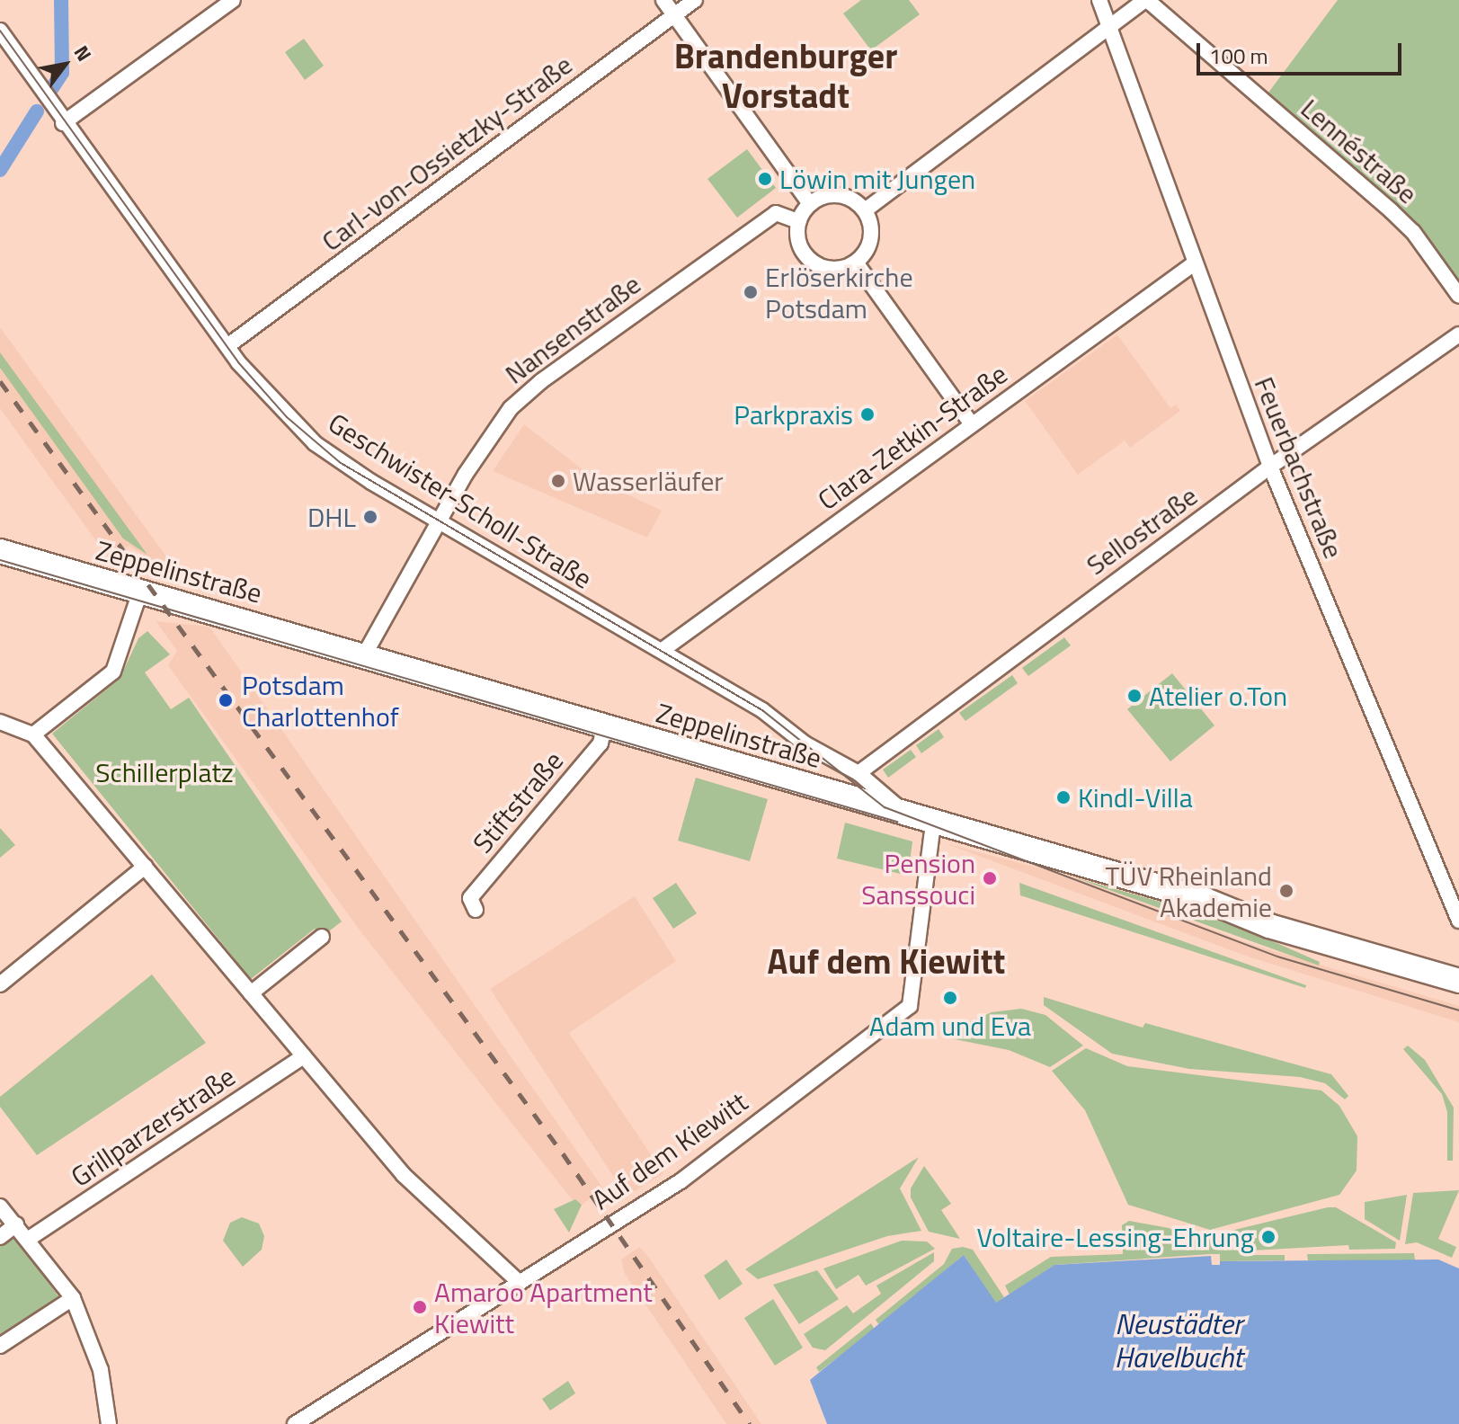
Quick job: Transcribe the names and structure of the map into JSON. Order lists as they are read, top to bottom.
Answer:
{
  "streets": {
    "main road": ["Zeppelinstraße"],
    "street": [
      "Lennéstraße",
      "Carl-von-Ossietzky-Straße",
      "Nansenstraße",
      "Clara-Zetkin-Straße",
      "Feuerbachstraße",
      "Geschwister-Scholl-Straße",
      "Sellostraße",
      "Stiftstraße",
      "Grillparzerstraße",
      "Auf dem Kiewitt"
    ]
  },
  "crossings": [
    ["Carl-von-Ossietzky-Straße", "Geschwister-Scholl-Straße"],
    ["Nansenstraße", "Geschwister-Scholl-Straße"],
    ["Nansenstraße", "Zeppelinstraße"],
    ["Clara-Zetkin-Straße", "Feuerbachstraße"],
    ["Clara-Zetkin-Straße", "Geschwister-Scholl-Straße"],
    ["Feuerbachstraße", "Sellostraße"],
    ["Geschwister-Scholl-Straße", "Sellostraße"],
    ["Geschwister-Scholl-Straße", "Zeppelinstraße"],
    ["Zeppelinstraße", "Stiftstraße"],
    ["Zeppelinstraße", "Auf dem Kiewitt"]
  ],
  "districts": ["Brandenburger Vorstadt", "Auf dem Kiewitt"],
  "water": ["Neustädter Havelbucht"],
  "parks": ["Schillerplatz"],
  "places": [
    "Löwin mit Jungen",
    "Erlöserkirche Potsdam",
    "Parkpraxis",
    "Wasserläufer",
    "DHL",
    "Atelier o.Ton",
    "Potsdam Charlottenhof",
    "Kindl-Villa",
    "Pension Sanssouci",
    "TÜV Rheinland Akademie",
    "Adam und Eva",
    "Voltaire-Lessing-Ehrung",
    "Amaroo Apartment Kiewitt"
  ],
  "scale_bar": "100 m",
  "north": "top right"
}
